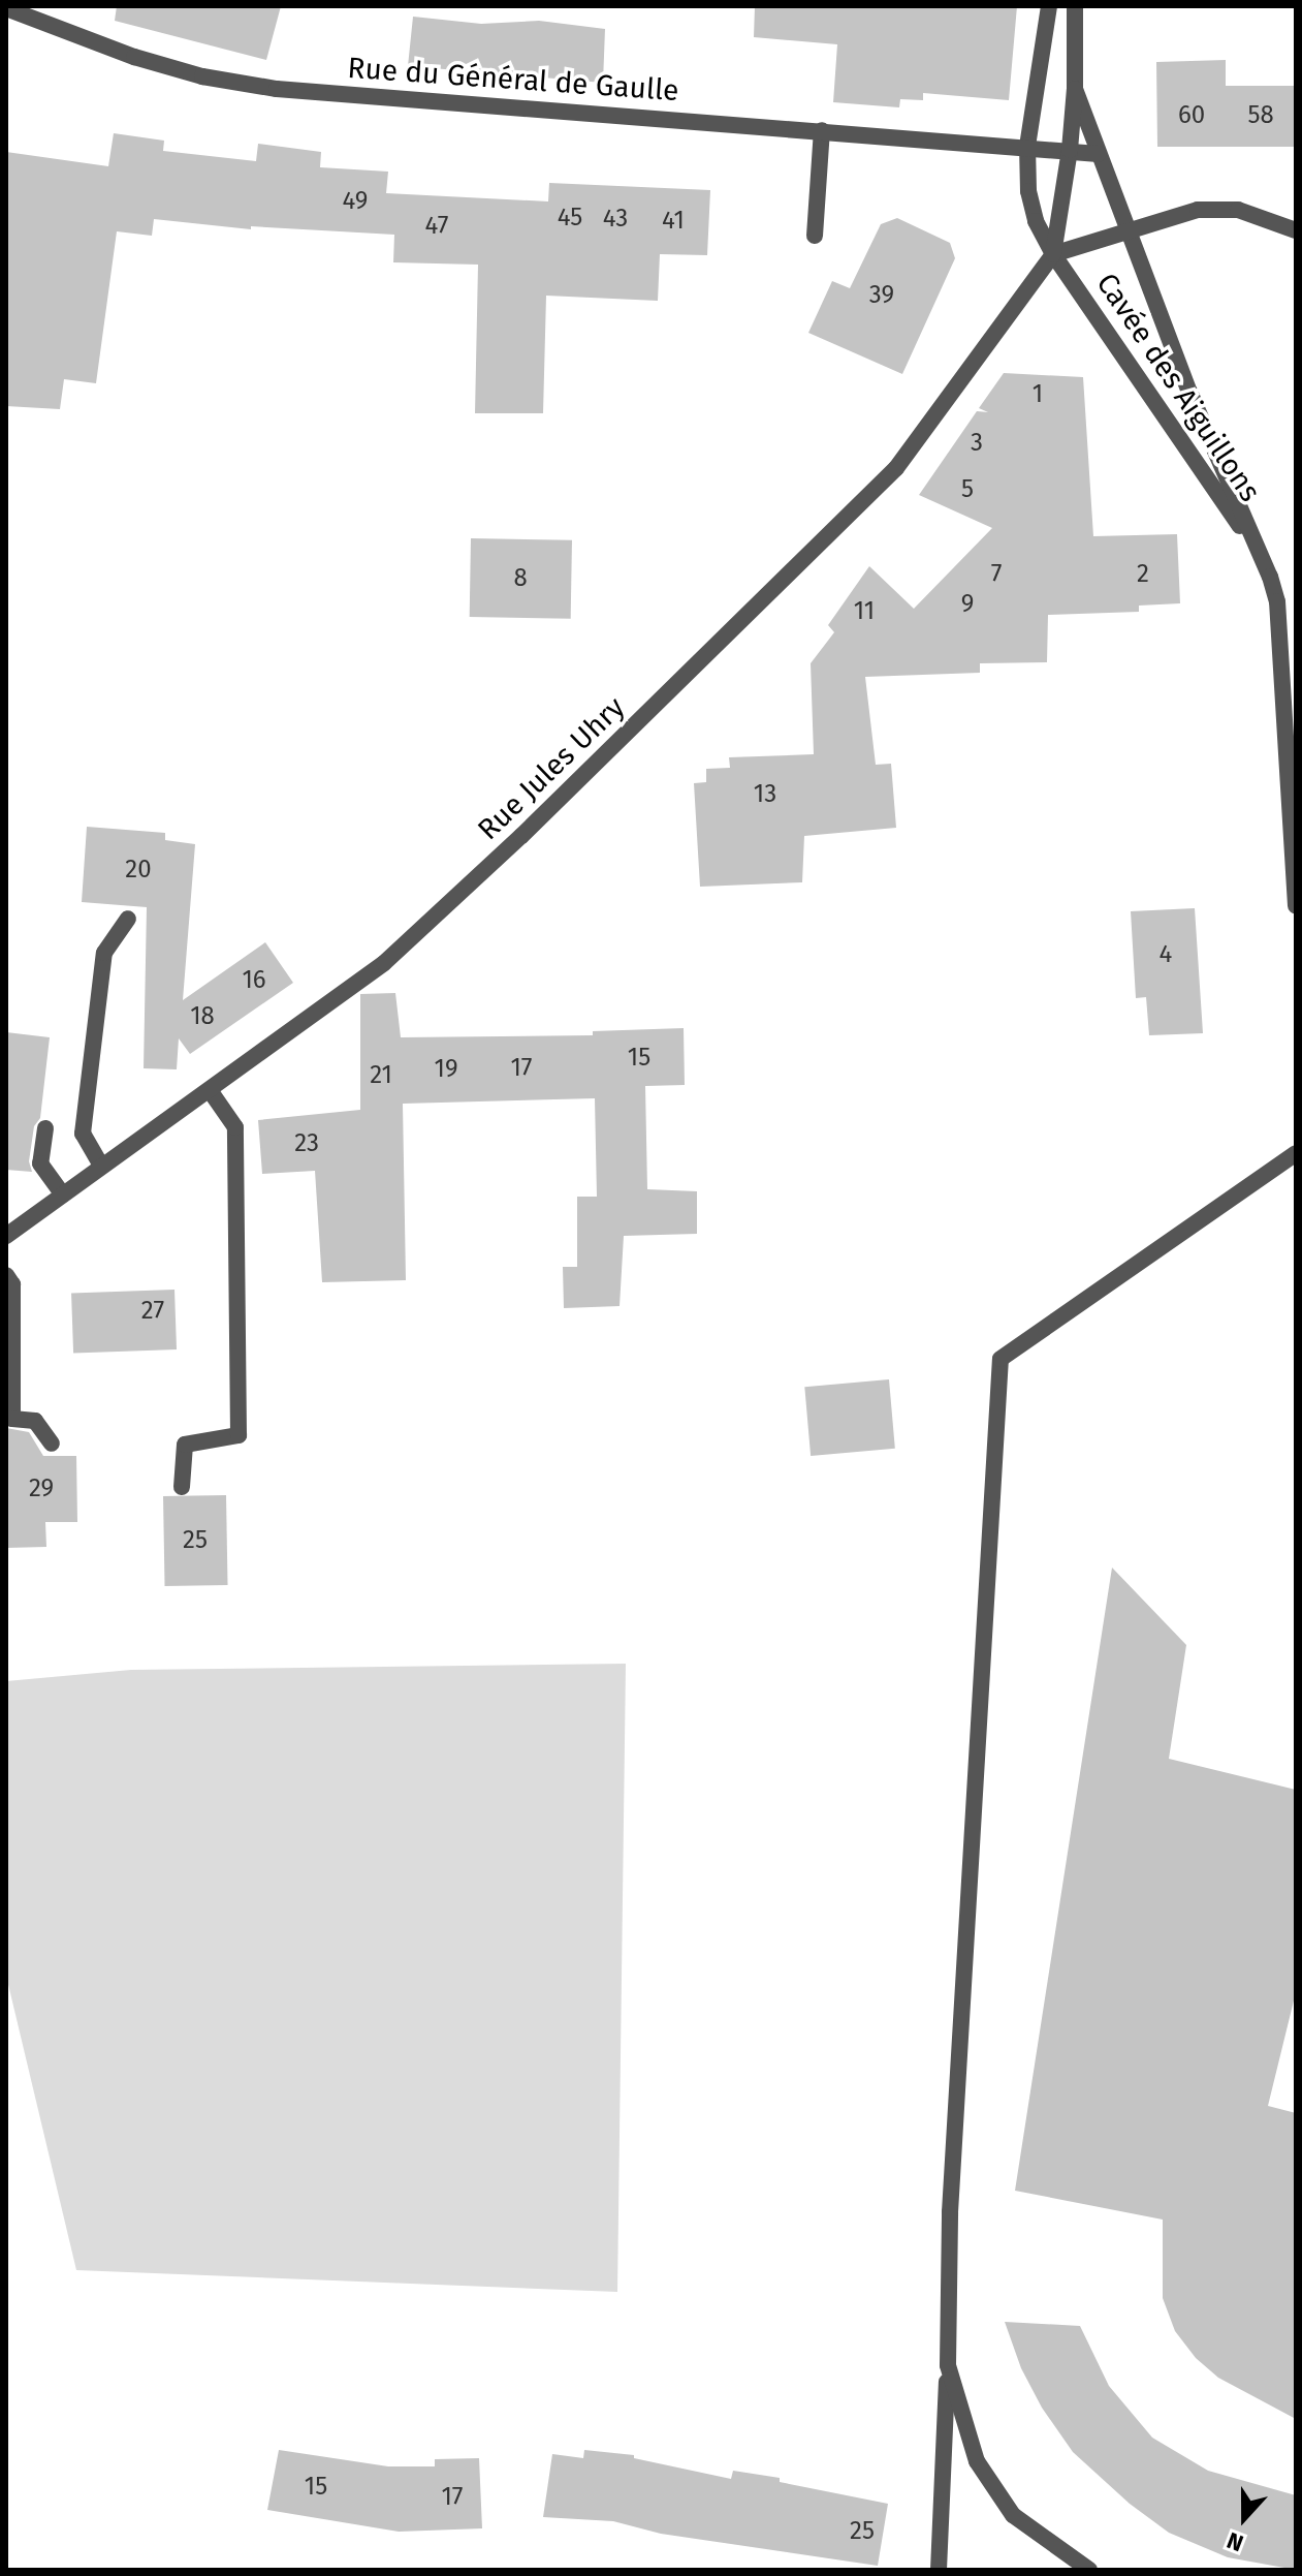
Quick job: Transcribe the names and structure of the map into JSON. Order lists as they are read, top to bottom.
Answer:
{
  "streets": {
    "street": ["Rue du Général de Gaulle", "Cavée des Aiguillons", "Rue Jules Uhry"]
  },
  "crossings": [
    ["Rue du Général de Gaulle", "Cavée des Aiguillons"],
    ["Cavée des Aiguillons", "Rue Jules Uhry"]
  ],
  "house_numbers": [
    "60",
    "58",
    "49",
    "45",
    "43",
    "41",
    "47",
    "39",
    "1",
    "3",
    "5",
    "7",
    "2",
    "8",
    "9",
    "11",
    "13",
    "20",
    "4",
    "16",
    "18",
    "15",
    "17",
    "19",
    "21",
    "23",
    "27",
    "29",
    "25",
    "15",
    "17",
    "25"
  ],
  "north": "bottom"
}
